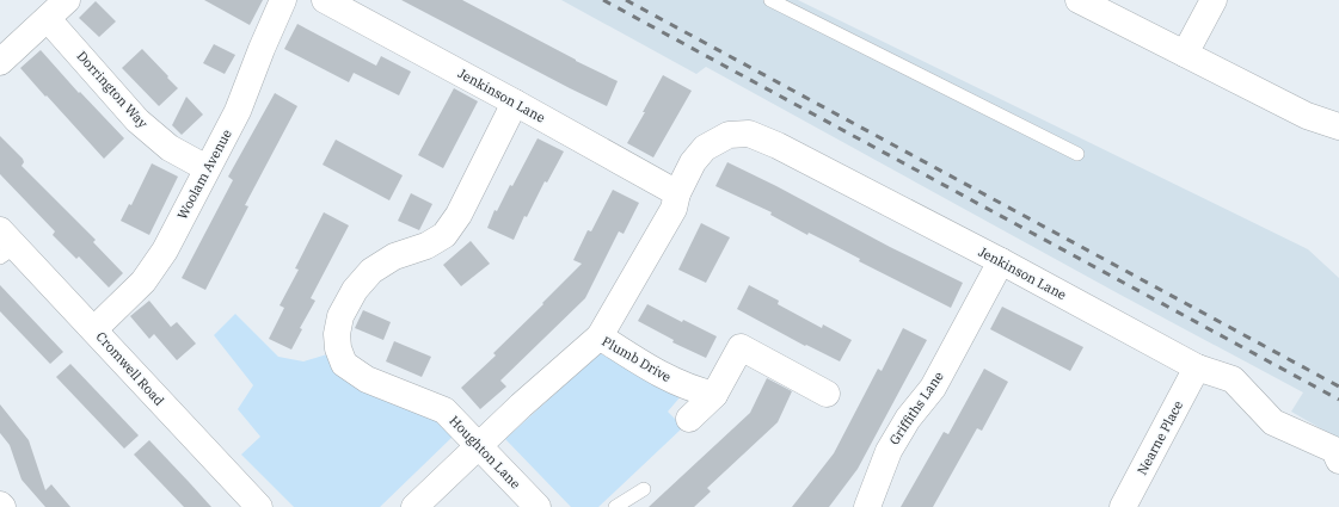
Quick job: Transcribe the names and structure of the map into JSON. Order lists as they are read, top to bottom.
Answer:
{
  "streets": {
    "street": [
      "Dorrington Way",
      "Jenkinson Lane",
      "Woolam Avenue",
      "Plumb Drive",
      "Cromwell Road",
      "Griffiths Lane",
      "Nearne Place",
      "Houghton Lane"
    ]
  },
  "crossings": [
    ["Dorrington Way", "Woolam Avenue"],
    ["Jenkinson Lane", "Plumb Drive"],
    ["Jenkinson Lane", "Griffiths Lane"],
    ["Jenkinson Lane", "Nearne Place"],
    ["Jenkinson Lane", "Houghton Lane"],
    ["Woolam Avenue", "Cromwell Road"],
    ["Plumb Drive", "Houghton Lane"]
  ]
}
